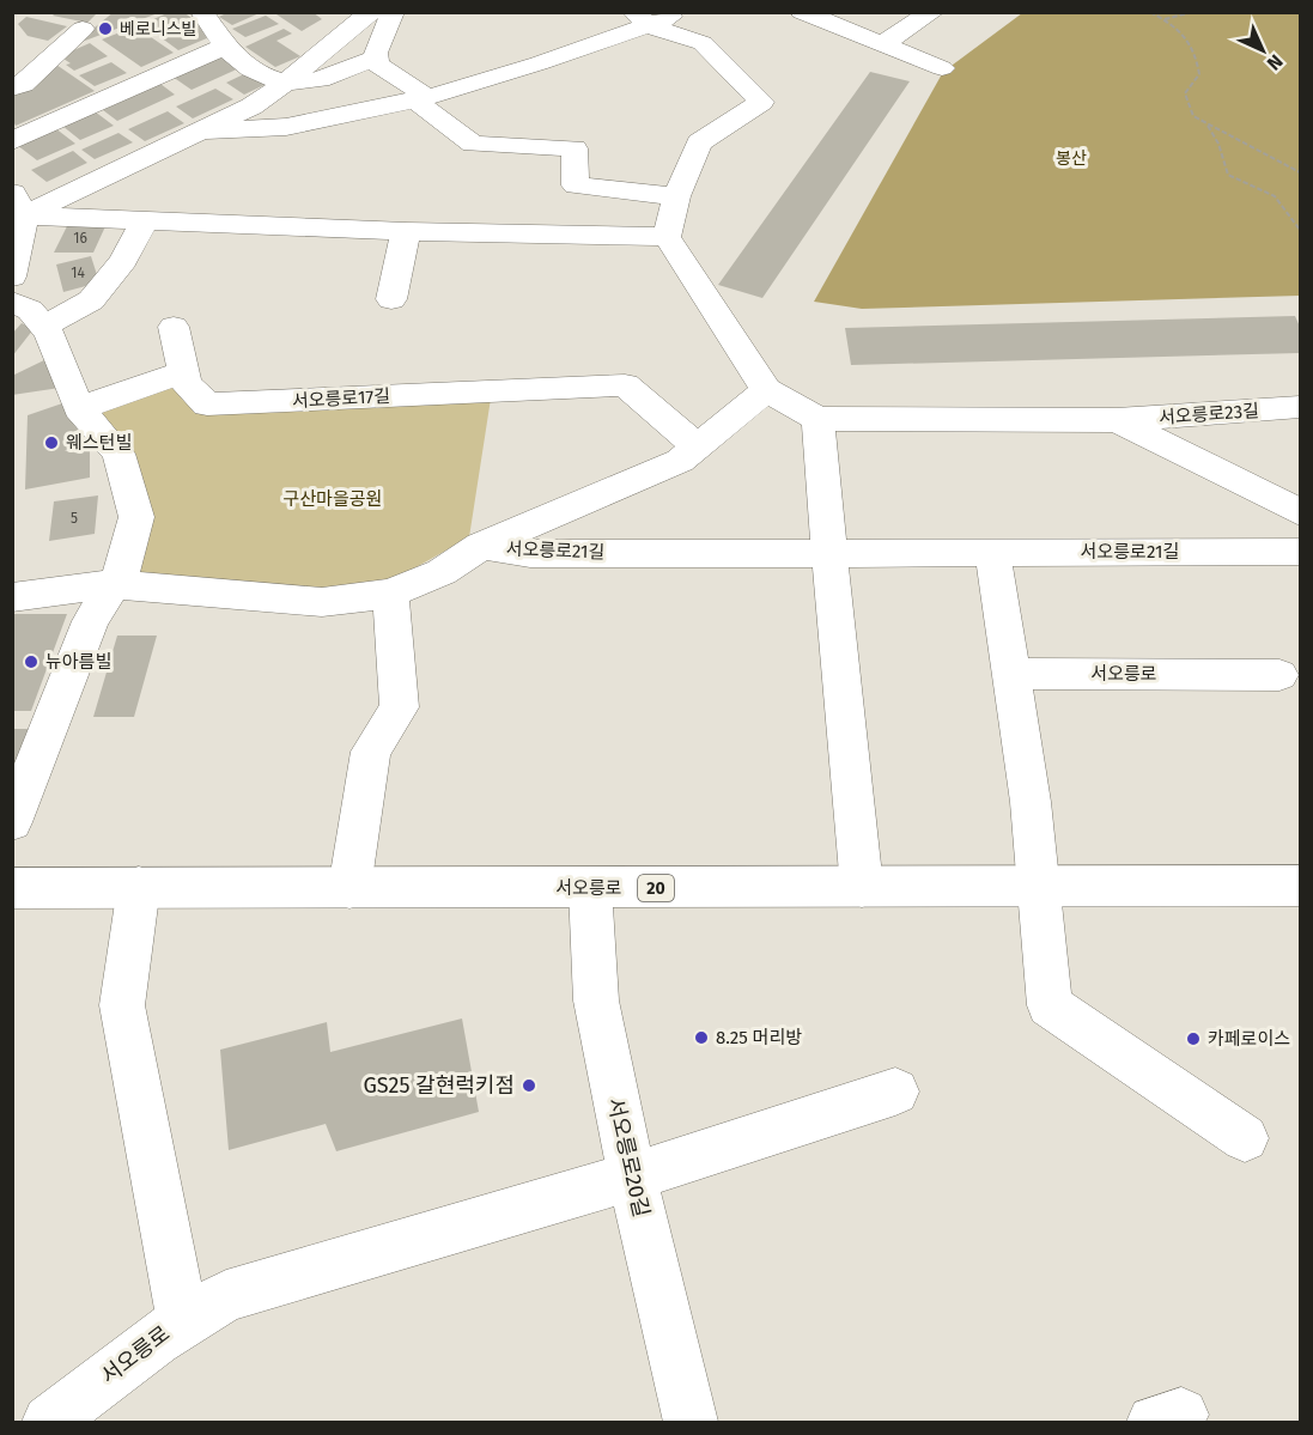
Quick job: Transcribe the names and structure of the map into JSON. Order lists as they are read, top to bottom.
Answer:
{
  "streets": {
    "street": [
      "서오릉로17길",
      "서오릉로23길",
      "서오릉로21길",
      "서오릉로",
      "20",
      "서오릉로20길"
    ]
  },
  "crossings": [
    ["서오릉로17길", "서오릉로21길"],
    ["서오릉로", "서오릉로20길"]
  ],
  "parks": ["봉산", "구산마을공원"],
  "places": [
    "베로니스빌",
    "웨스턴빌",
    "뉴아름빌",
    "8.25 머리방",
    "카페로이스",
    "GS25 갈현럭키점"
  ],
  "house_numbers": ["16", "14", "5"],
  "north": "bottom right"
}
